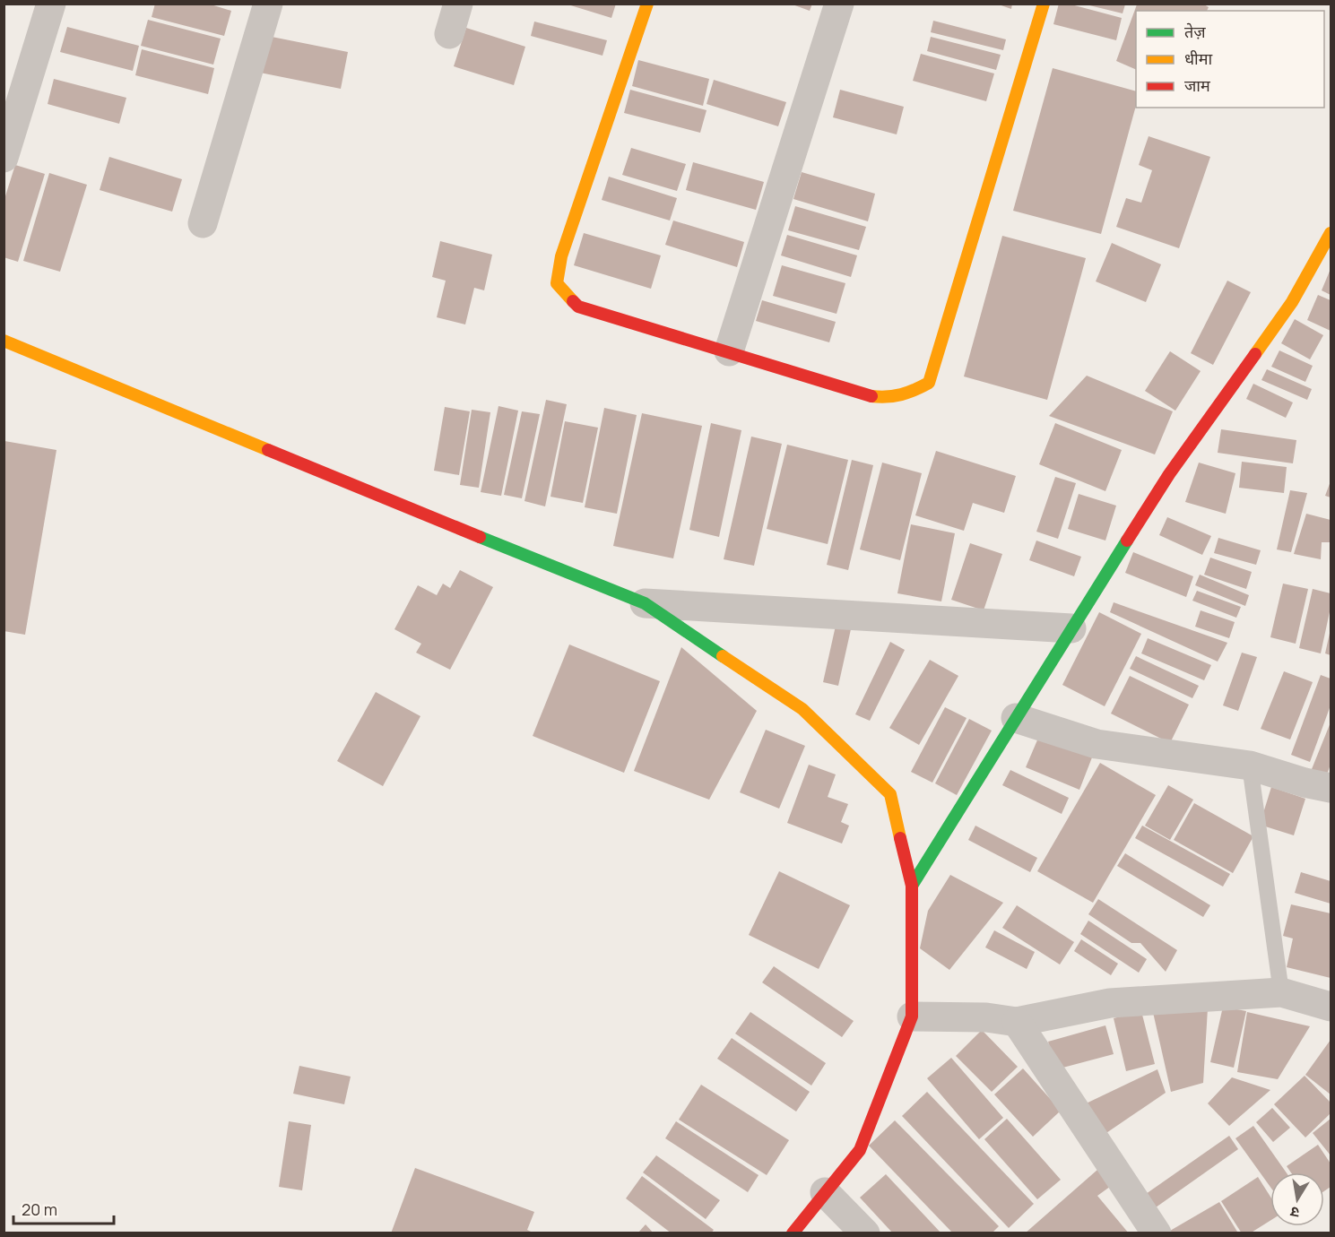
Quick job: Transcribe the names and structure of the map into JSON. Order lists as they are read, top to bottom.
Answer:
{
  "legend": ["तेज़", "धीमा", "जाम"],
  "scale_bar": "20 m",
  "north": "bottom"
}
